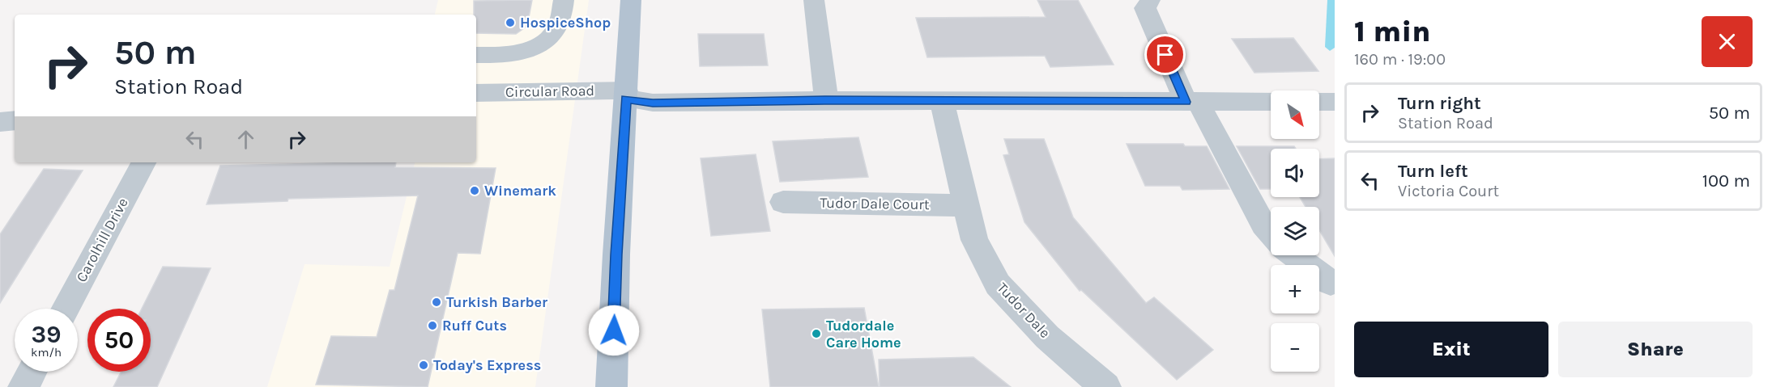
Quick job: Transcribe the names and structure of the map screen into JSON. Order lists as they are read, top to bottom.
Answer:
{
  "streets": {
    "street": [
      "Circular Road",
      "Tudor Dale Court",
      "Carolhill Drive",
      "Tudor Dale"
    ]
  },
  "crossings": [
    ["Circular Road", "Tudor Dale"],
    ["Tudor Dale Court", "Tudor Dale"]
  ],
  "places": [
    "HospiceShop",
    "Winemark",
    "Turkish Barber",
    "Ruff Cuts",
    "Tudordale Care Home",
    "Today's Express"
  ],
  "north": "bottom right",
  "page": {
    "heading": ["1 min", "160 m · 19:00"],
    "turn": ["50 m", "Station Road"],
    "list": [
      {
        "name": "Turn right",
        "note": "Station Road",
        "value": "50 m"
      },
      {
        "name": "Turn left",
        "note": "Victoria Court",
        "value": "100 m"
      }
    ],
    "map_buttons": ["+", "−"],
    "speed": "39 km/h",
    "limit": "50",
    "buttons": ["Exit", "Share"]
  }
}
